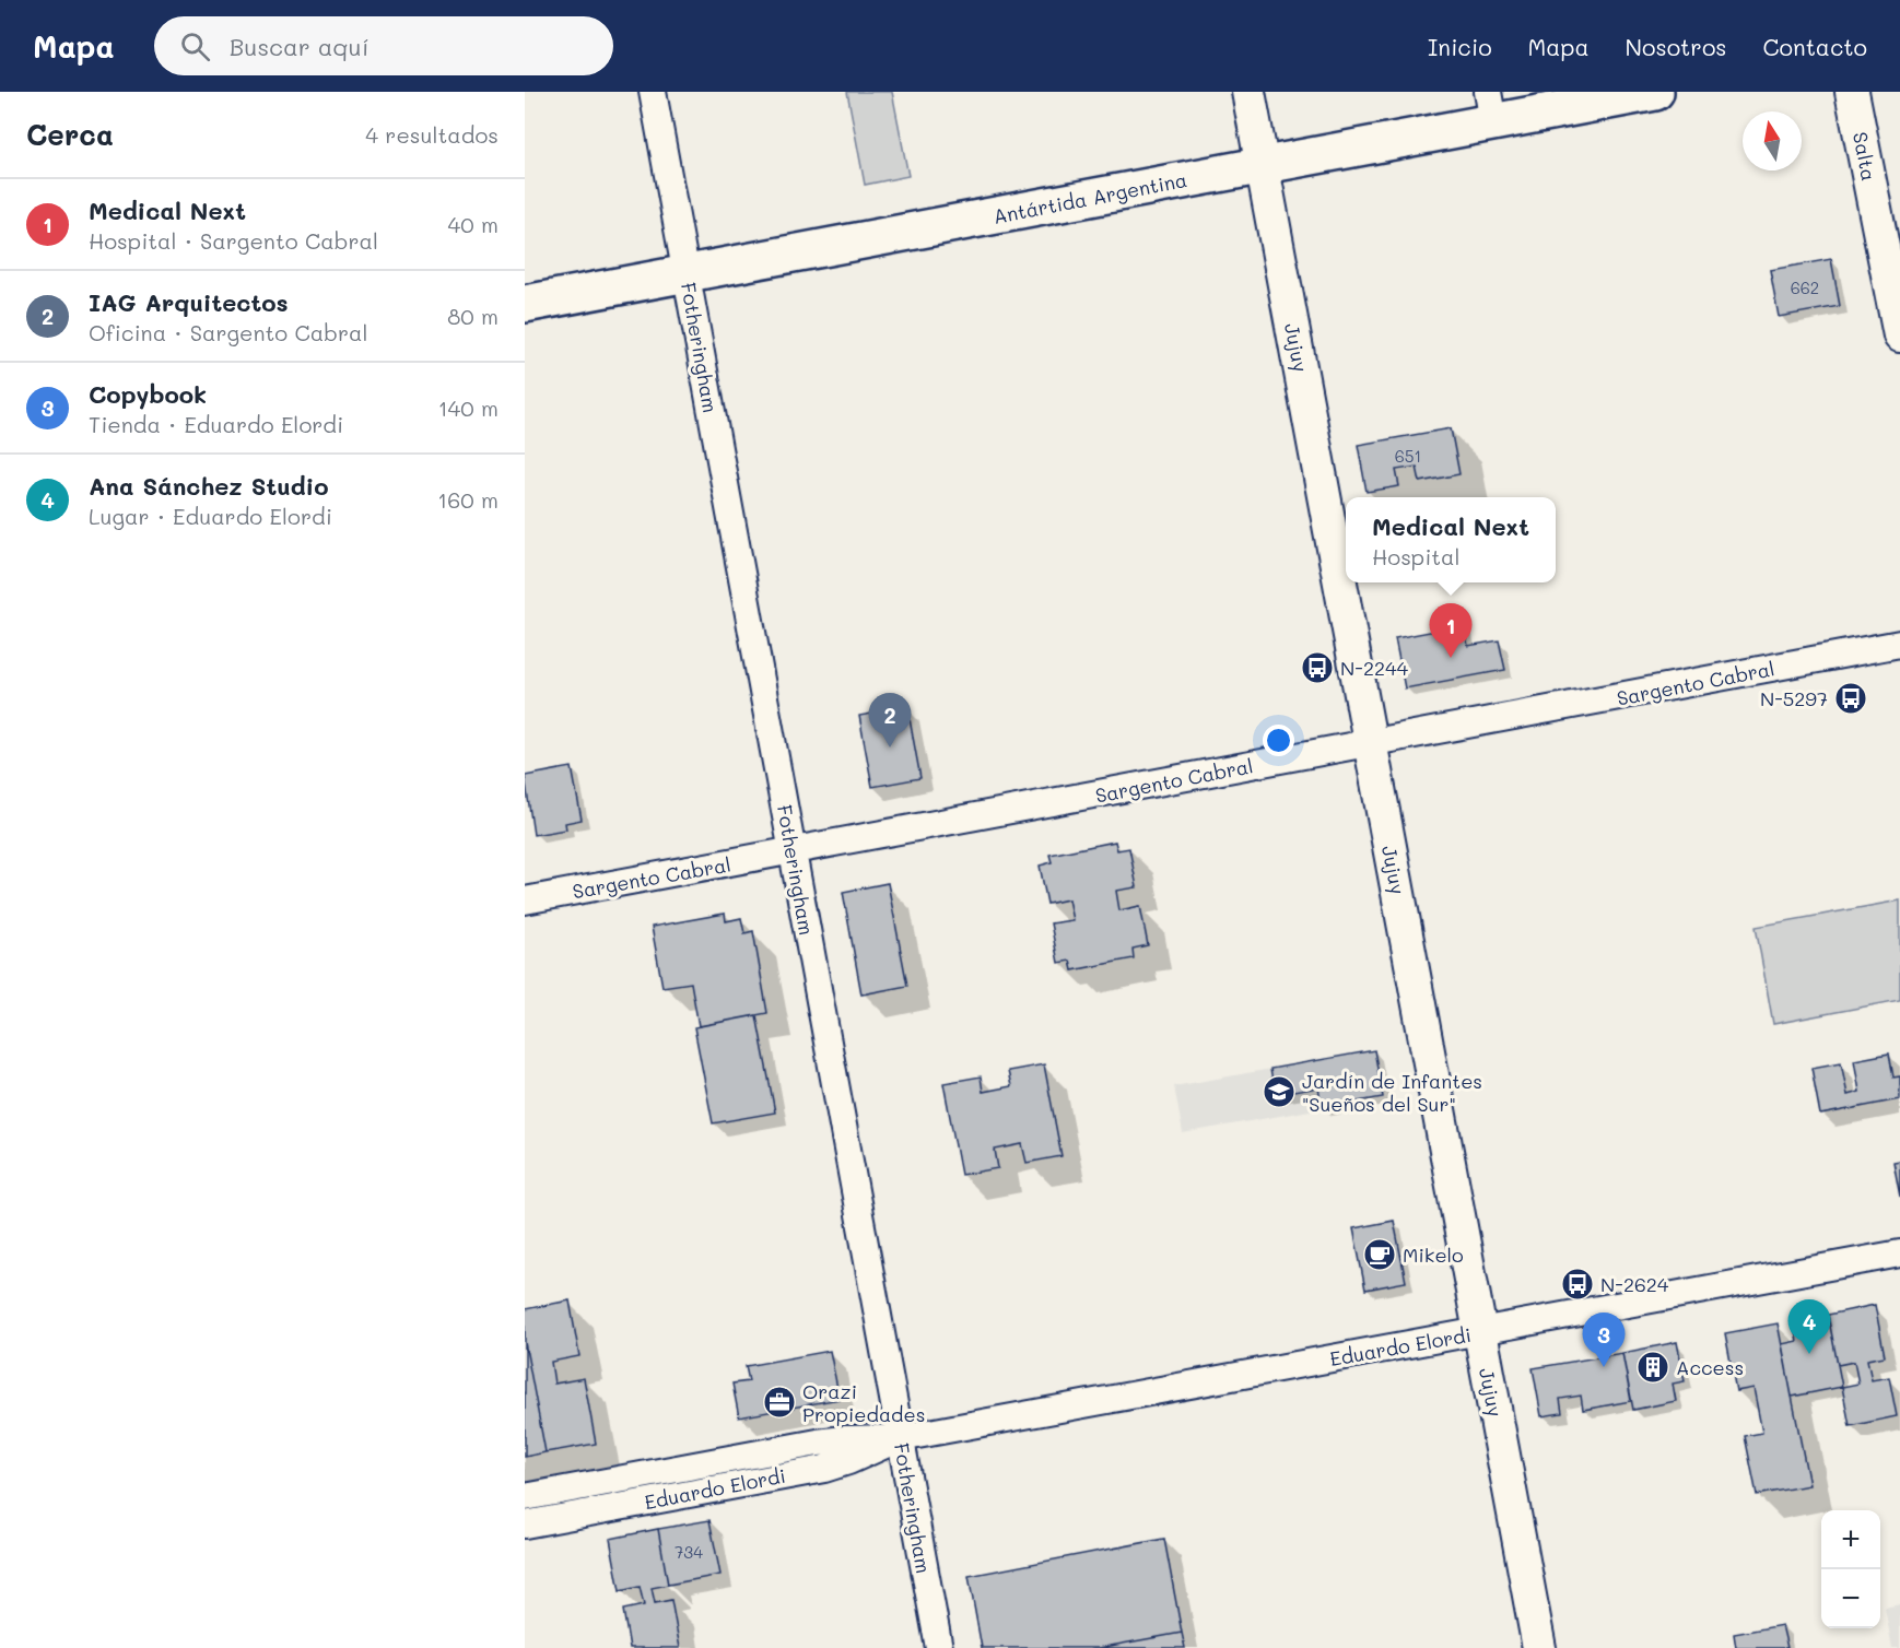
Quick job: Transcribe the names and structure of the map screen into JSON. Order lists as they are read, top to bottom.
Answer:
{
  "streets": {
    "main road": ["Antártida Argentina"],
    "street": [
      "Salta",
      "Fotheringham",
      "Jujuy",
      "Sargento Cabral",
      "Eduardo Elordi"
    ]
  },
  "crossings": [
    ["Antártida Argentina", "Fotheringham"],
    ["Antártida Argentina", "Jujuy"],
    ["Fotheringham", "Sargento Cabral"],
    ["Fotheringham", "Eduardo Elordi"],
    ["Jujuy", "Sargento Cabral"],
    ["Jujuy", "Eduardo Elordi"]
  ],
  "places": {
    "bus stop": ["N-2244", "N-5297", "N-2624"],
    "school or university": ["Jardín de Infantes \"Sueños del Sur\""],
    "cafe": ["Mikelo"],
    "building": ["Access"],
    "office": ["Orazi Propiedades"]
  },
  "house_numbers": ["662", "651", "734"],
  "north": "top",
  "page": {
    "header": "Mapa",
    "search": "Buscar aquí",
    "nav": [
      "Inicio",
      "Mapa",
      "Nosotros",
      "Contacto"
    ],
    "heading": ["Cerca", "4 resultados"],
    "list": [
      {
        "mark": "1",
        "name": "Medical Next",
        "note": "Hospital · Sargento Cabral",
        "value": "40 m"
      },
      {
        "mark": "2",
        "name": "IAG Arquitectos",
        "note": "Oficina · Sargento Cabral",
        "value": "80 m"
      },
      {
        "mark": "3",
        "name": "Copybook",
        "note": "Tienda · Eduardo Elordi",
        "value": "140 m"
      },
      {
        "mark": "4",
        "name": "Ana Sánchez Studio",
        "note": "Lugar · Eduardo Elordi",
        "value": "160 m"
      }
    ],
    "popup": ["Medical Next", "Hospital"],
    "pins": [
      "1",
      "2",
      "4",
      "3"
    ],
    "map_buttons": ["+", "−"]
  }
}
